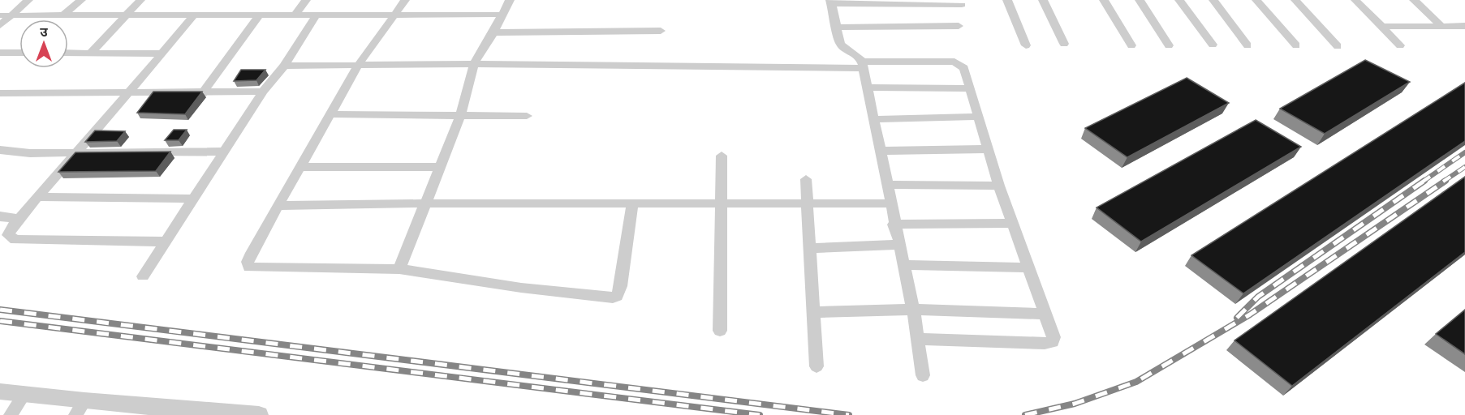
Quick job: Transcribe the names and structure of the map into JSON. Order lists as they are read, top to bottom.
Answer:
{
  "north": "top"
}
